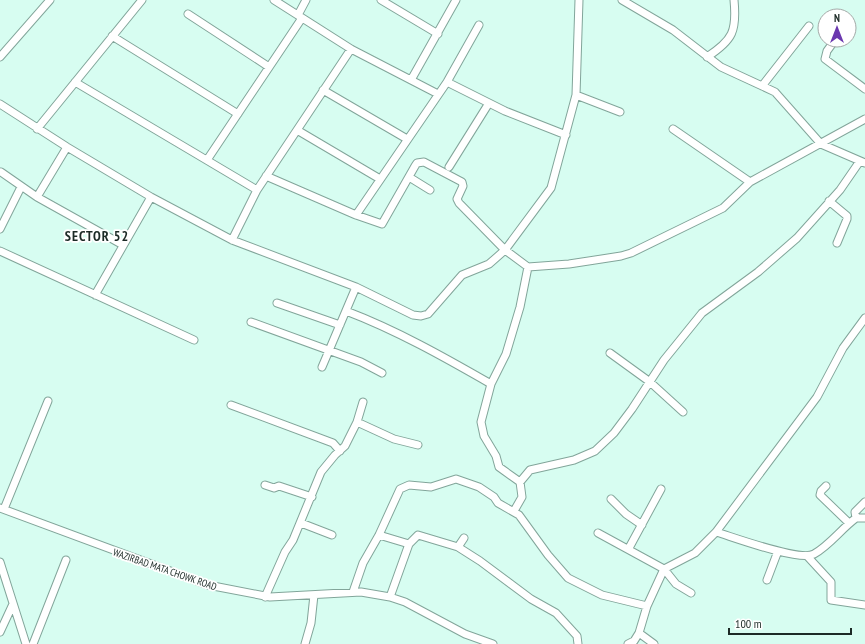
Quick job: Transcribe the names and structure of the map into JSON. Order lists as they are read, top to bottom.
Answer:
{
  "streets": {
    "street": ["WAZIRBAD MATA CHOWK ROAD"]
  },
  "districts": ["SECTOR 52"],
  "scale_bar": "100 m",
  "north": "top"
}
